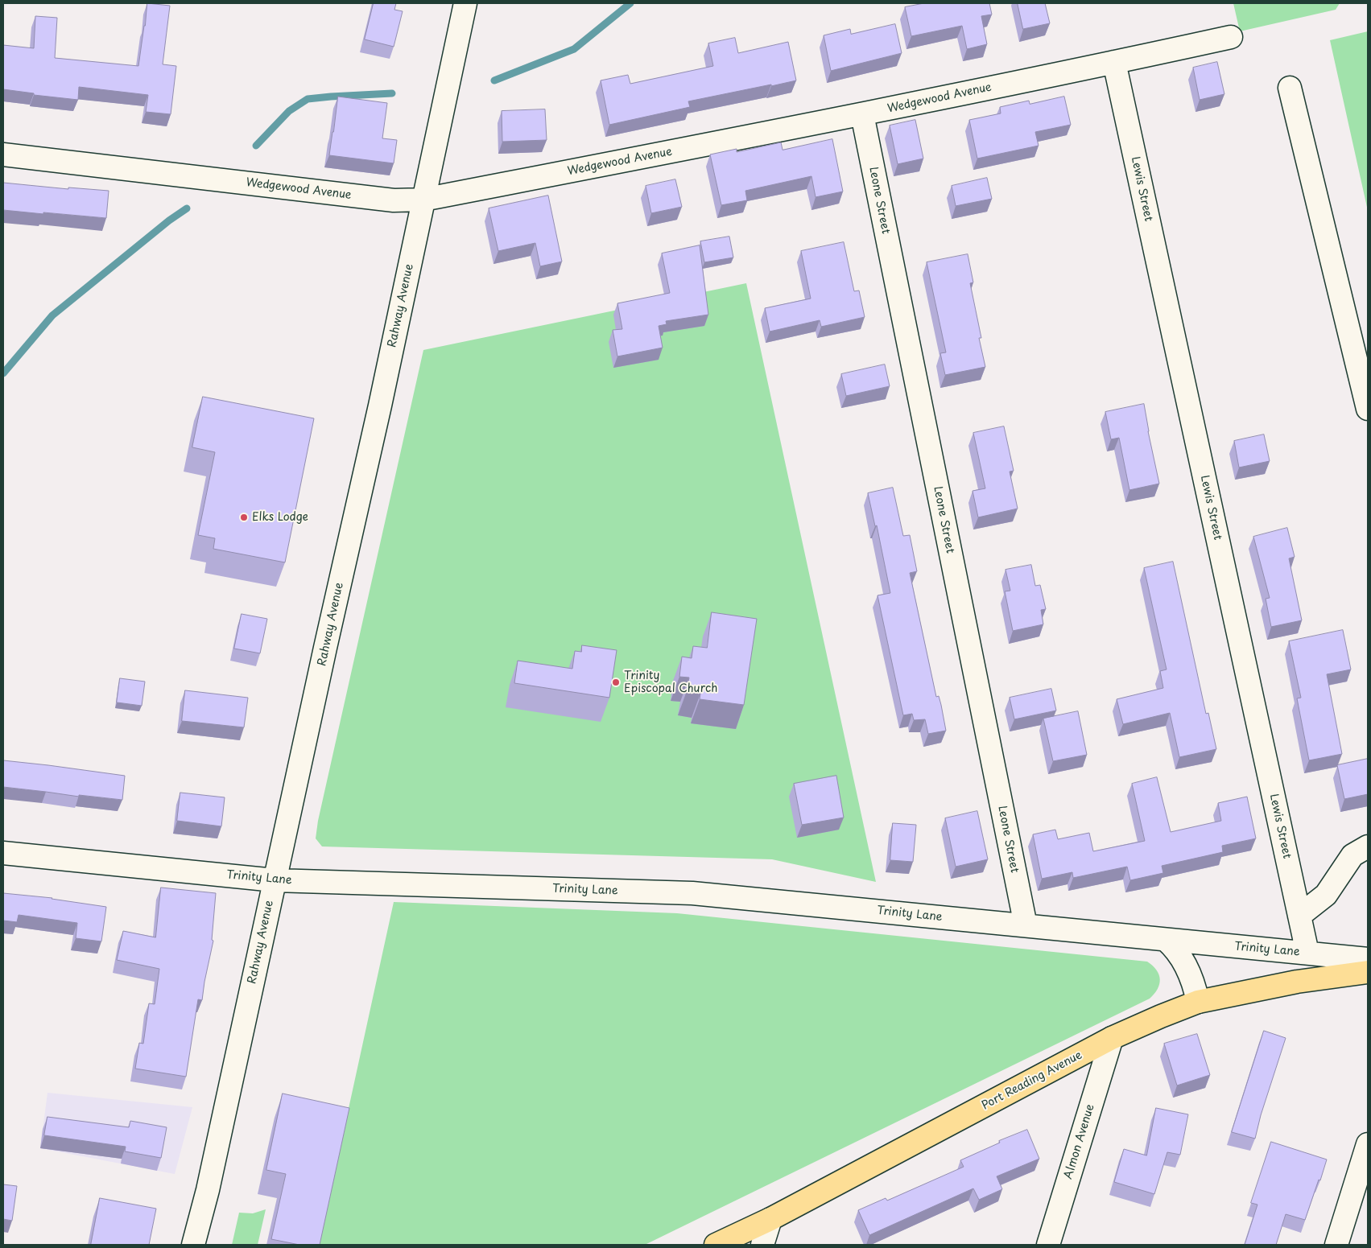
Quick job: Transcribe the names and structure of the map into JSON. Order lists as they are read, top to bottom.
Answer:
{
  "streets": {
    "main road": ["Port Reading Avenue"],
    "street": [
      "Wedgewood Avenue",
      "Lewis Street",
      "Leone Street",
      "Rahway Avenue",
      "Trinity Lane",
      "Almon Avenue"
    ]
  },
  "crossings": [
    ["Wedgewood Avenue", "Lewis Street"],
    ["Wedgewood Avenue", "Leone Street"],
    ["Wedgewood Avenue", "Rahway Avenue"],
    ["Lewis Street", "Trinity Lane"],
    ["Leone Street", "Trinity Lane"],
    ["Rahway Avenue", "Trinity Lane"],
    ["Port Reading Avenue", "Almon Avenue"]
  ],
  "places": ["Elks Lodge", "Trinity Episcopal Church"]
}
